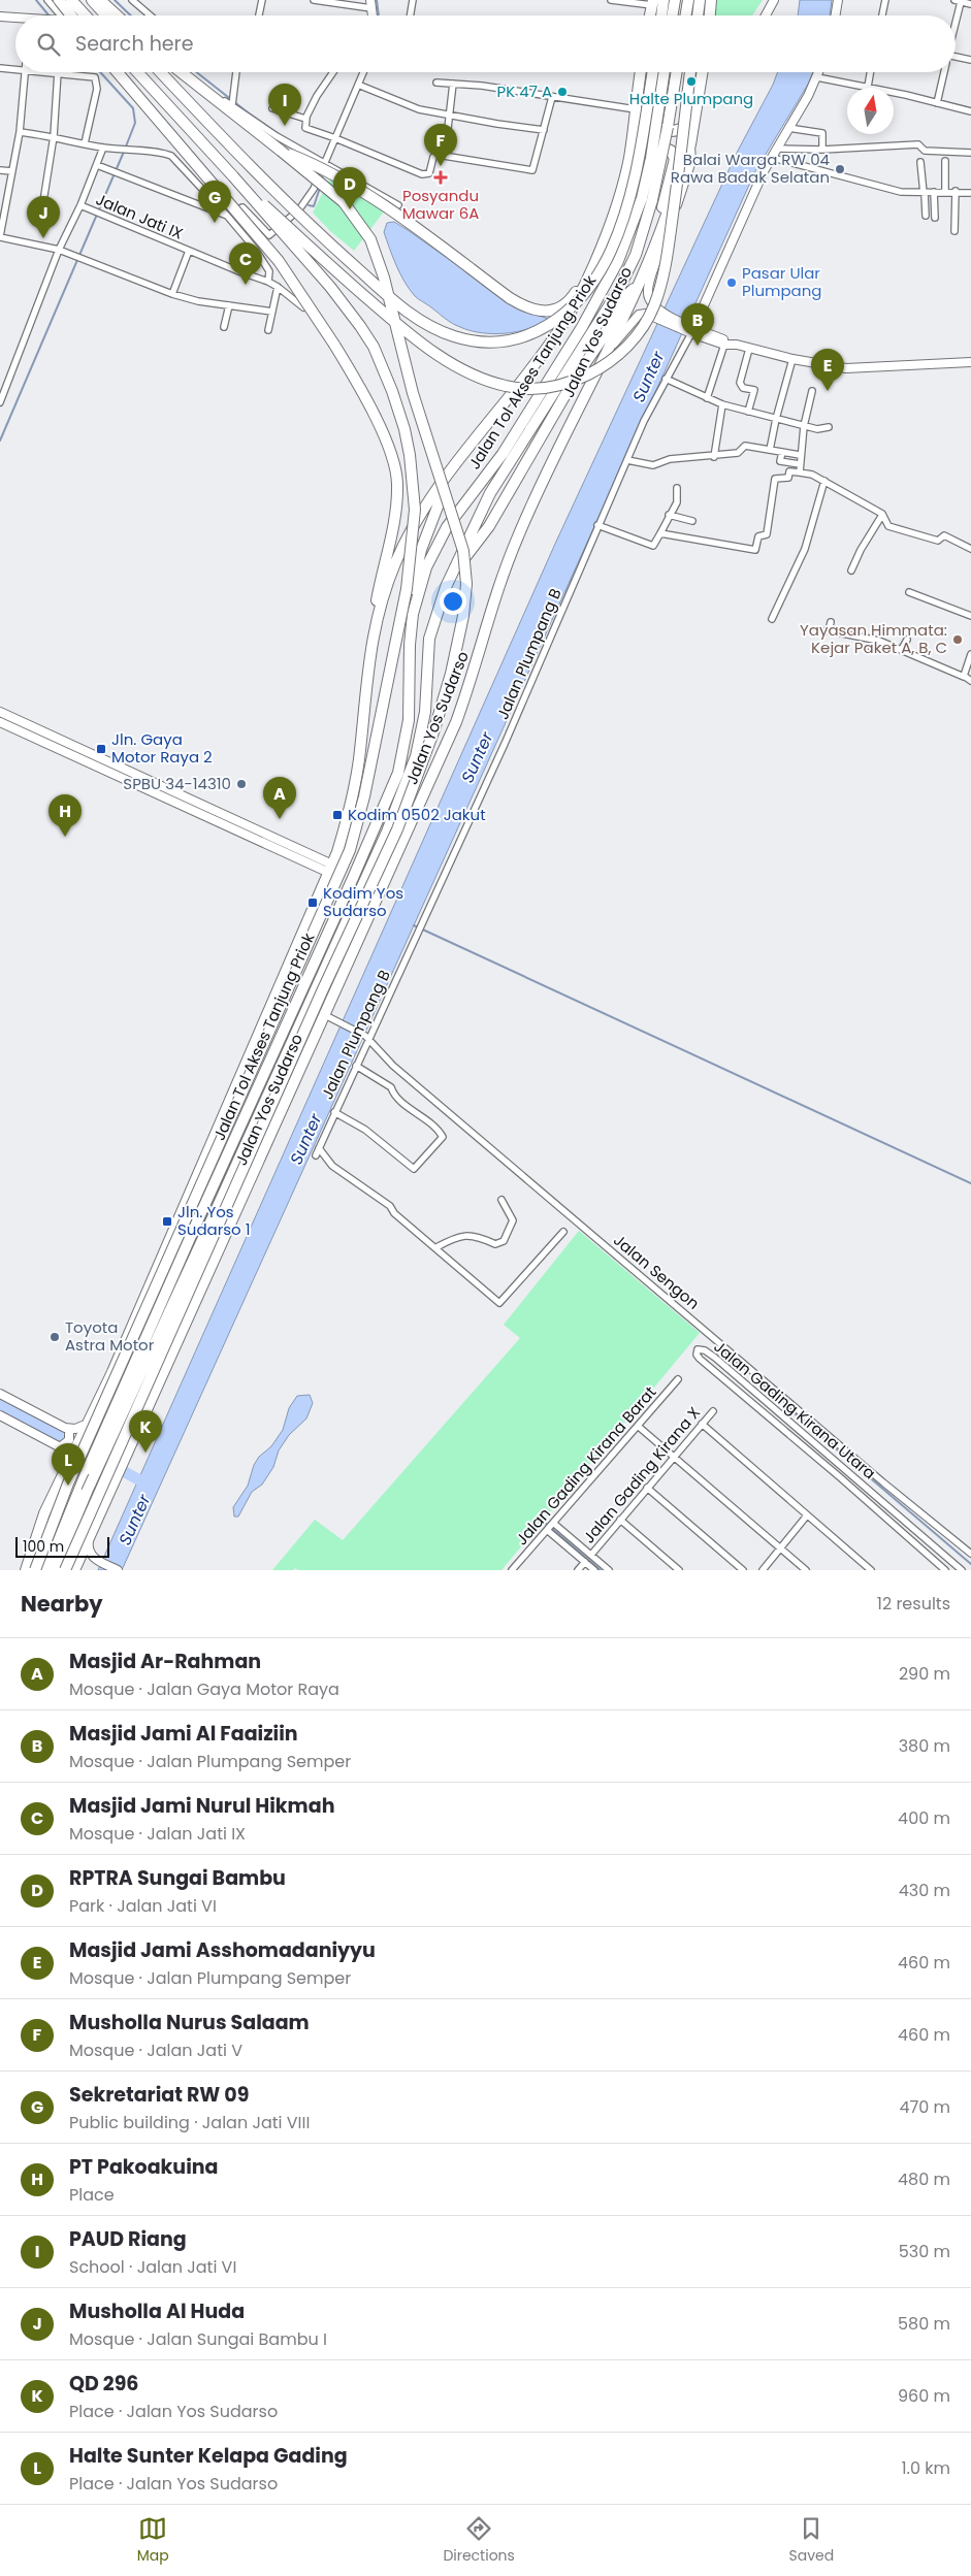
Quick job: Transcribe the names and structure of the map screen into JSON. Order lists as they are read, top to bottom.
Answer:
{
  "streets": {
    "highway": ["Jalan Yos Sudarso", "Jalan Tol Akses Tanjung Priok"],
    "street": [
      "Jalan Jati IX",
      "Jalan Plumpang B",
      "Jalan Sengon",
      "Jalan Gading Kirana Utara",
      "Jalan Gading Kirana Barat",
      "Jalan Gading Kirana X"
    ]
  },
  "crossings": [
    ["Jalan Yos Sudarso", "Jalan Sengon"],
    ["Jalan Plumpang B", "Jalan Sengon"]
  ],
  "water": ["Sunter"],
  "places": {
    "other": [
      "Halte Plumpang",
      "PK 47 A",
      "Balai Warga RW 04 Rawa Badak Selatan",
      "Pasar Ular Plumpang",
      "Yayasan Himmata: Kejar Paket A, B, C",
      "SPBU 34-14310",
      "Toyota Astra Motor"
    ],
    "health": ["Posyandu Mawar 6A"],
    "transit": [
      "Jln. Gaya Motor Raya 2",
      "Kodim 0502 Jakut",
      "Kodim Yos Sudarso",
      "Jln. Yos Sudarso 1"
    ]
  },
  "scale_bar": "100 m",
  "north": "top",
  "page": {
    "search": "Search here",
    "pins": [
      "I",
      "F",
      "D",
      "G",
      "J",
      "C",
      "B",
      "E",
      "A",
      "H",
      "K",
      "L"
    ],
    "scale": "100 m",
    "heading": ["Nearby", "12 results"],
    "list": [
      {
        "mark": "A",
        "name": "Masjid Ar-Rahman",
        "note": "Mosque · Jalan Gaya Motor Raya",
        "value": "290 m"
      },
      {
        "mark": "B",
        "name": "Masjid Jami Al Faaiziin",
        "note": "Mosque · Jalan Plumpang Semper",
        "value": "380 m"
      },
      {
        "mark": "C",
        "name": "Masjid Jami Nurul Hikmah",
        "note": "Mosque · Jalan Jati IX",
        "value": "400 m"
      },
      {
        "mark": "D",
        "name": "RPTRA Sungai Bambu",
        "note": "Park · Jalan Jati VI",
        "value": "430 m"
      },
      {
        "mark": "E",
        "name": "Masjid Jami Asshomadaniyyu",
        "note": "Mosque · Jalan Plumpang Semper",
        "value": "460 m"
      },
      {
        "mark": "F",
        "name": "Musholla Nurus Salaam",
        "note": "Mosque · Jalan Jati V",
        "value": "460 m"
      },
      {
        "mark": "G",
        "name": "Sekretariat RW 09",
        "note": "Public building · Jalan Jati VIII",
        "value": "470 m"
      },
      {
        "mark": "H",
        "name": "PT Pakoakuina",
        "note": "Place",
        "value": "480 m"
      },
      {
        "mark": "I",
        "name": "PAUD Riang",
        "note": "School · Jalan Jati VI",
        "value": "530 m"
      },
      {
        "mark": "J",
        "name": "Musholla Al Huda",
        "note": "Mosque · Jalan Sungai Bambu I",
        "value": "580 m"
      },
      {
        "mark": "K",
        "name": "QD 296",
        "note": "Place · Jalan Yos Sudarso",
        "value": "960 m"
      },
      {
        "mark": "L",
        "name": "Halte Sunter Kelapa Gading",
        "note": "Place · Jalan Yos Sudarso",
        "value": "1.0 km"
      }
    ],
    "nav": ["Map", "Directions", "Saved"]
  }
}
